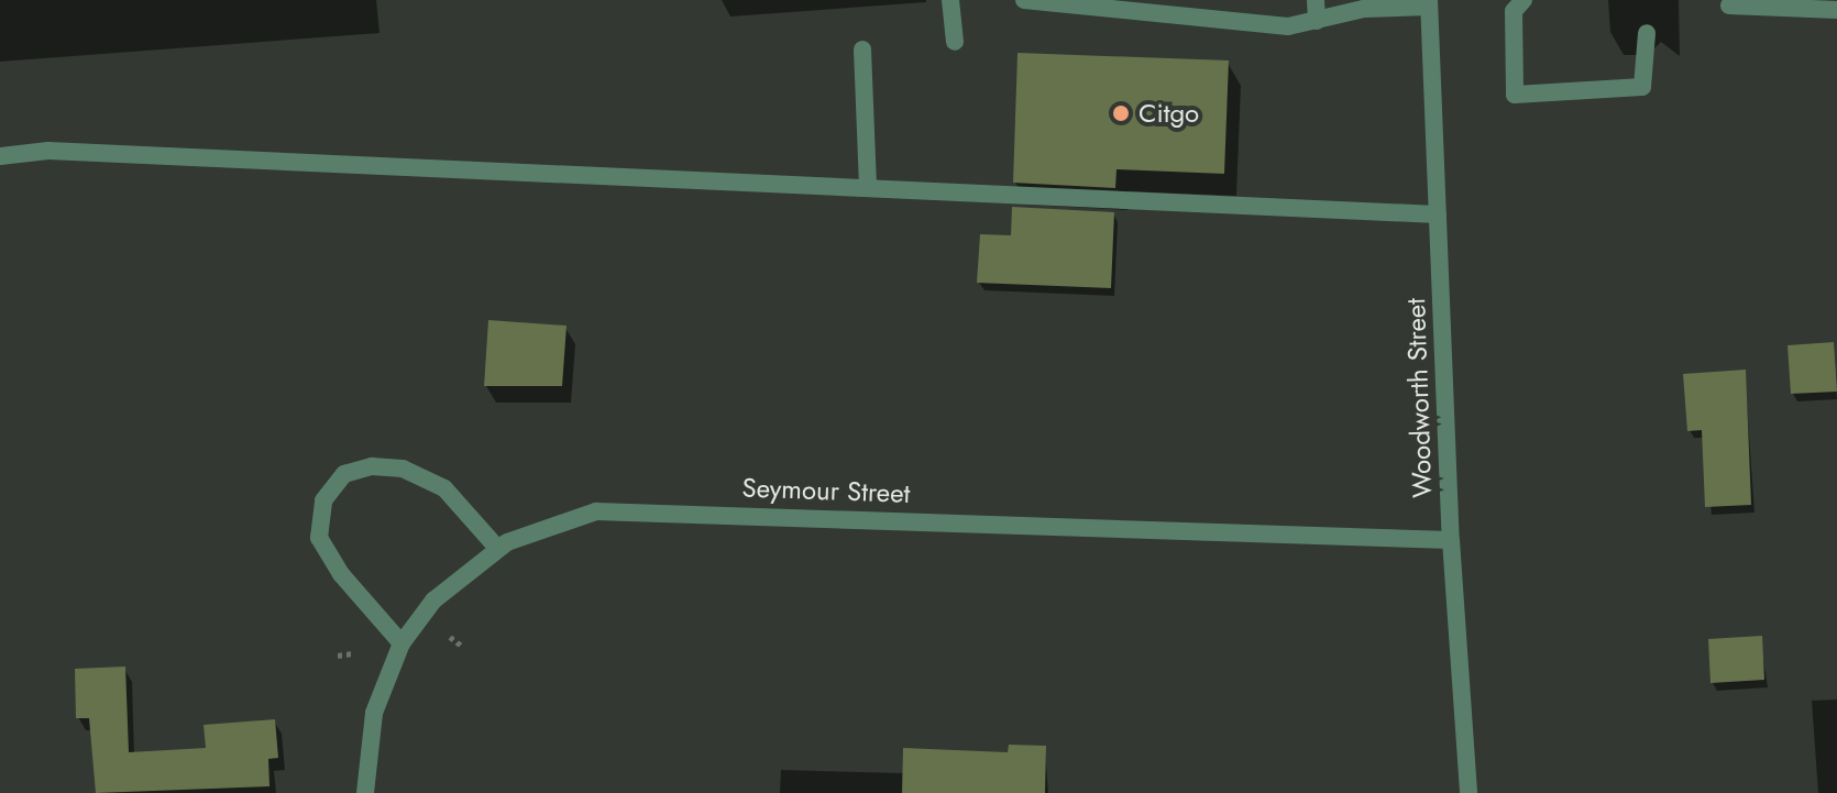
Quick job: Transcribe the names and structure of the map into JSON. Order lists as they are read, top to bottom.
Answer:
{
  "streets": {
    "street": ["Woodworth Street", "Seymour Street"]
  },
  "crossings": [
    ["Woodworth Street", "Seymour Street"]
  ],
  "places": ["Citgo"]
}
